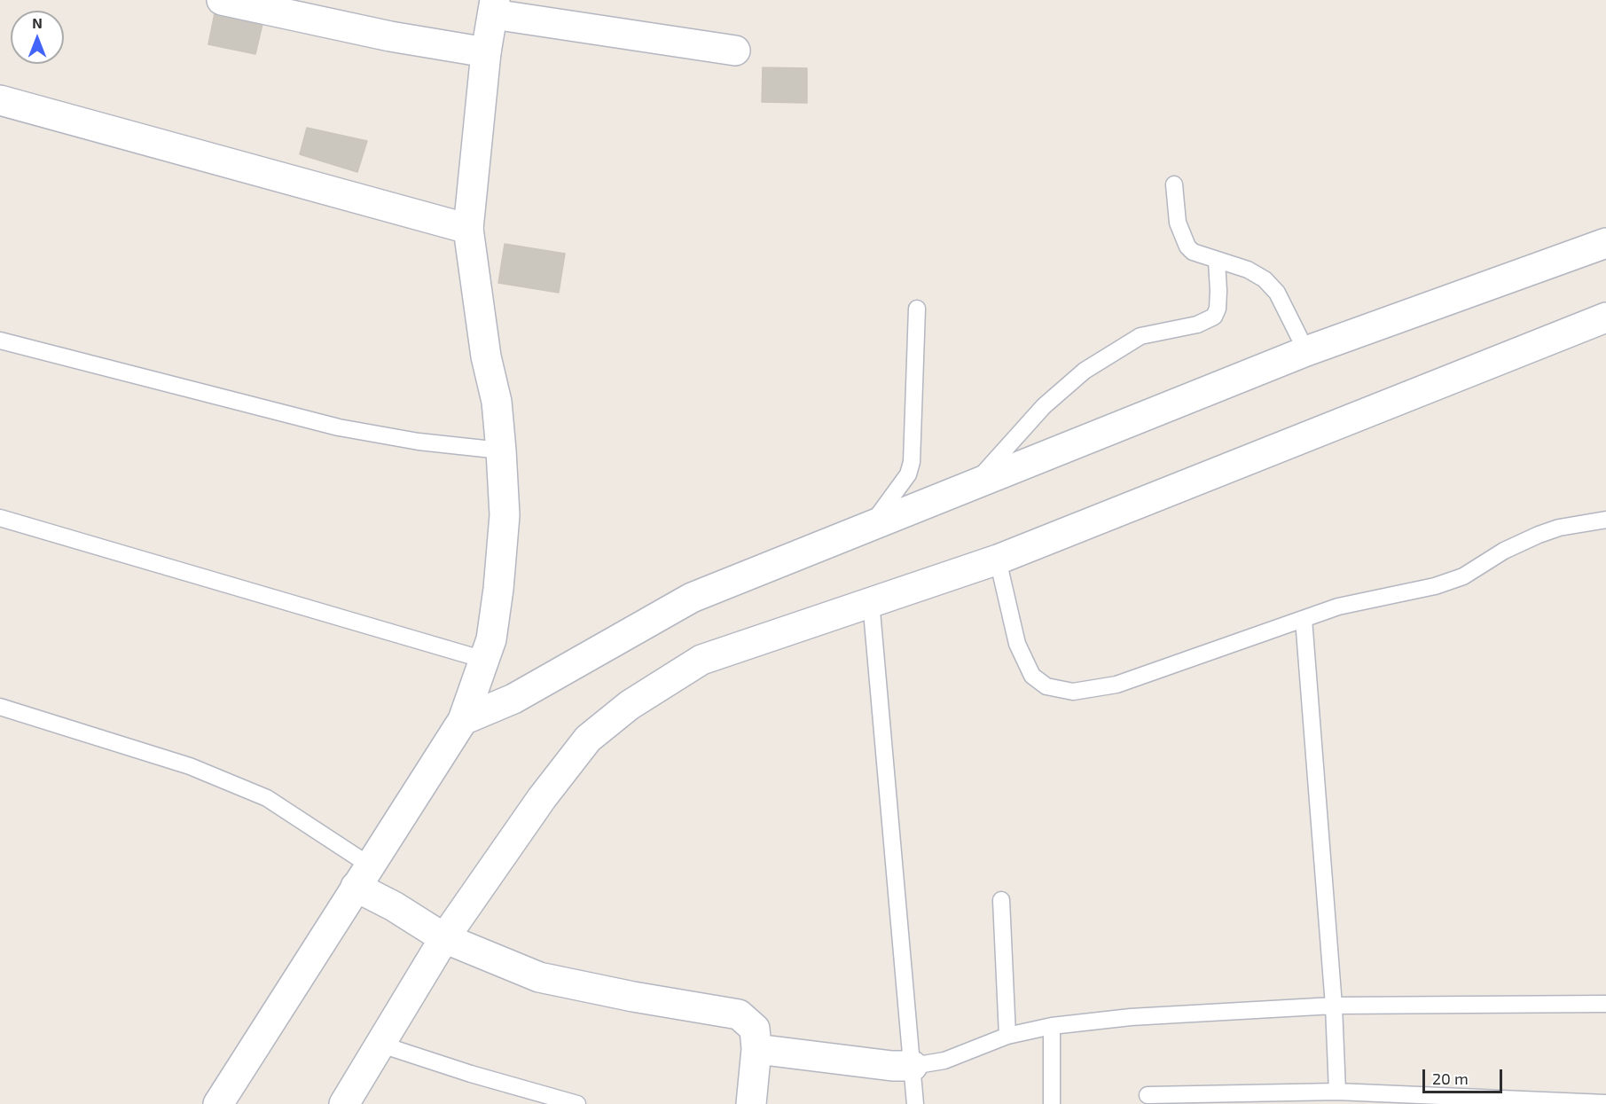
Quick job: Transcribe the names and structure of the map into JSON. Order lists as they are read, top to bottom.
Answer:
{
  "scale_bar": "20 m",
  "north": "top"
}
